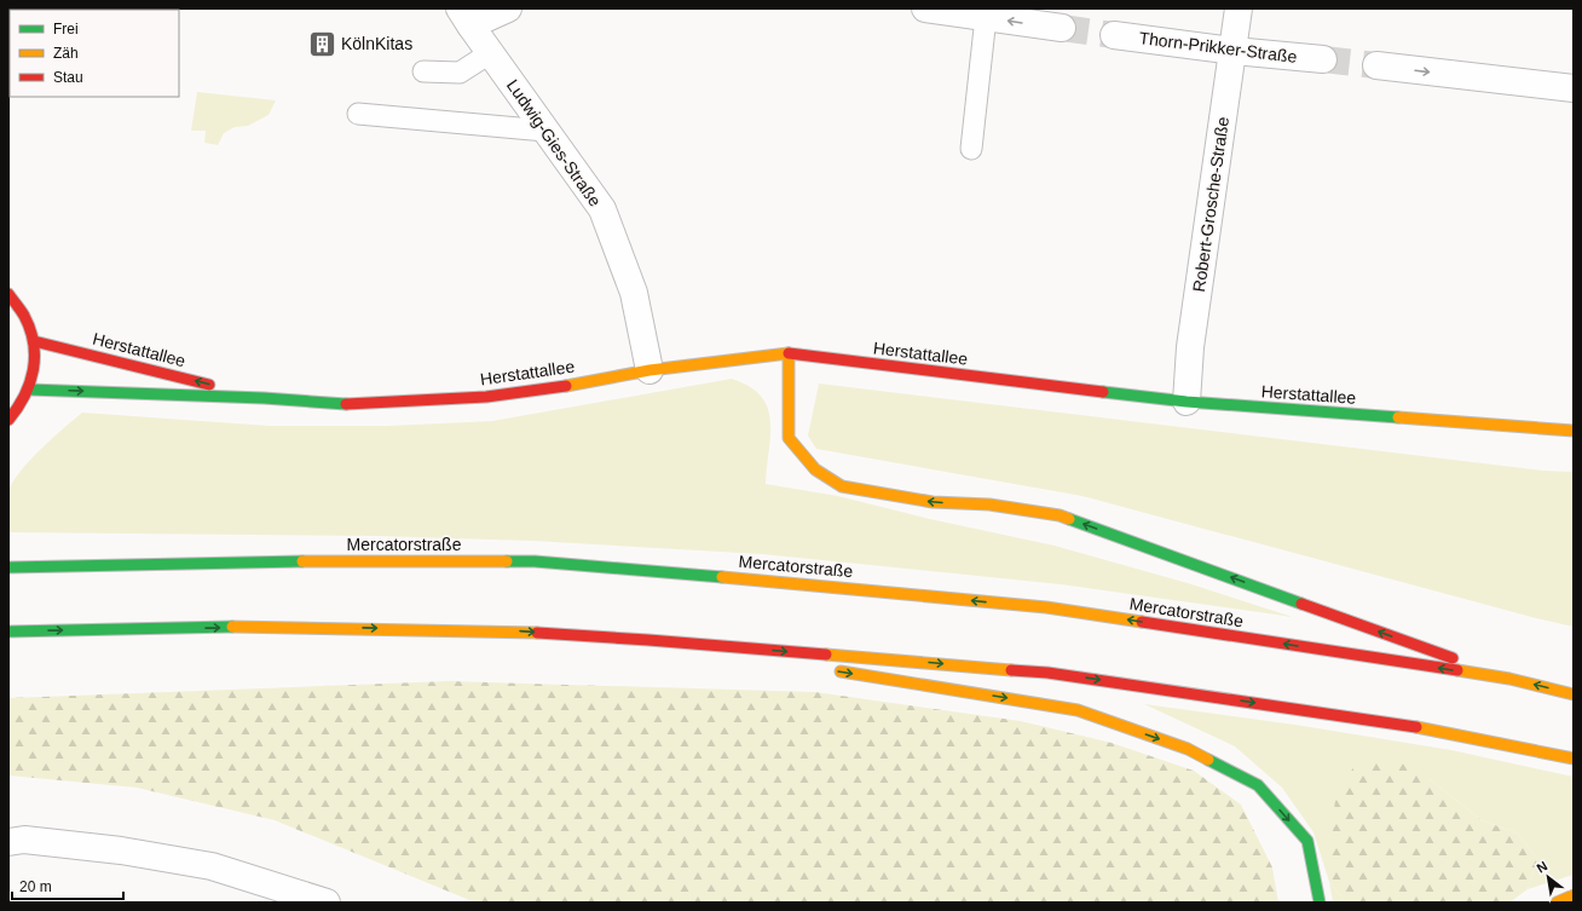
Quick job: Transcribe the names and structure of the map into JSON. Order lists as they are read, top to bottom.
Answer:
{
  "streets": {
    "main road": ["Herstattallee", "Mercatorstraße"],
    "street": ["Thorn-Prikker-Straße", "Ludwig-Gies-Straße", "Robert-Grosche-Straße"]
  },
  "crossings": [
    ["Thorn-Prikker-Straße", "Robert-Grosche-Straße"],
    ["Ludwig-Gies-Straße", "Herstattallee"],
    ["Robert-Grosche-Straße", "Herstattallee"]
  ],
  "places": {
    "building": ["KölnKitas"]
  },
  "legend": ["Frei", "Zäh", "Stau"],
  "scale_bar": "20 m",
  "north": "top left"
}
